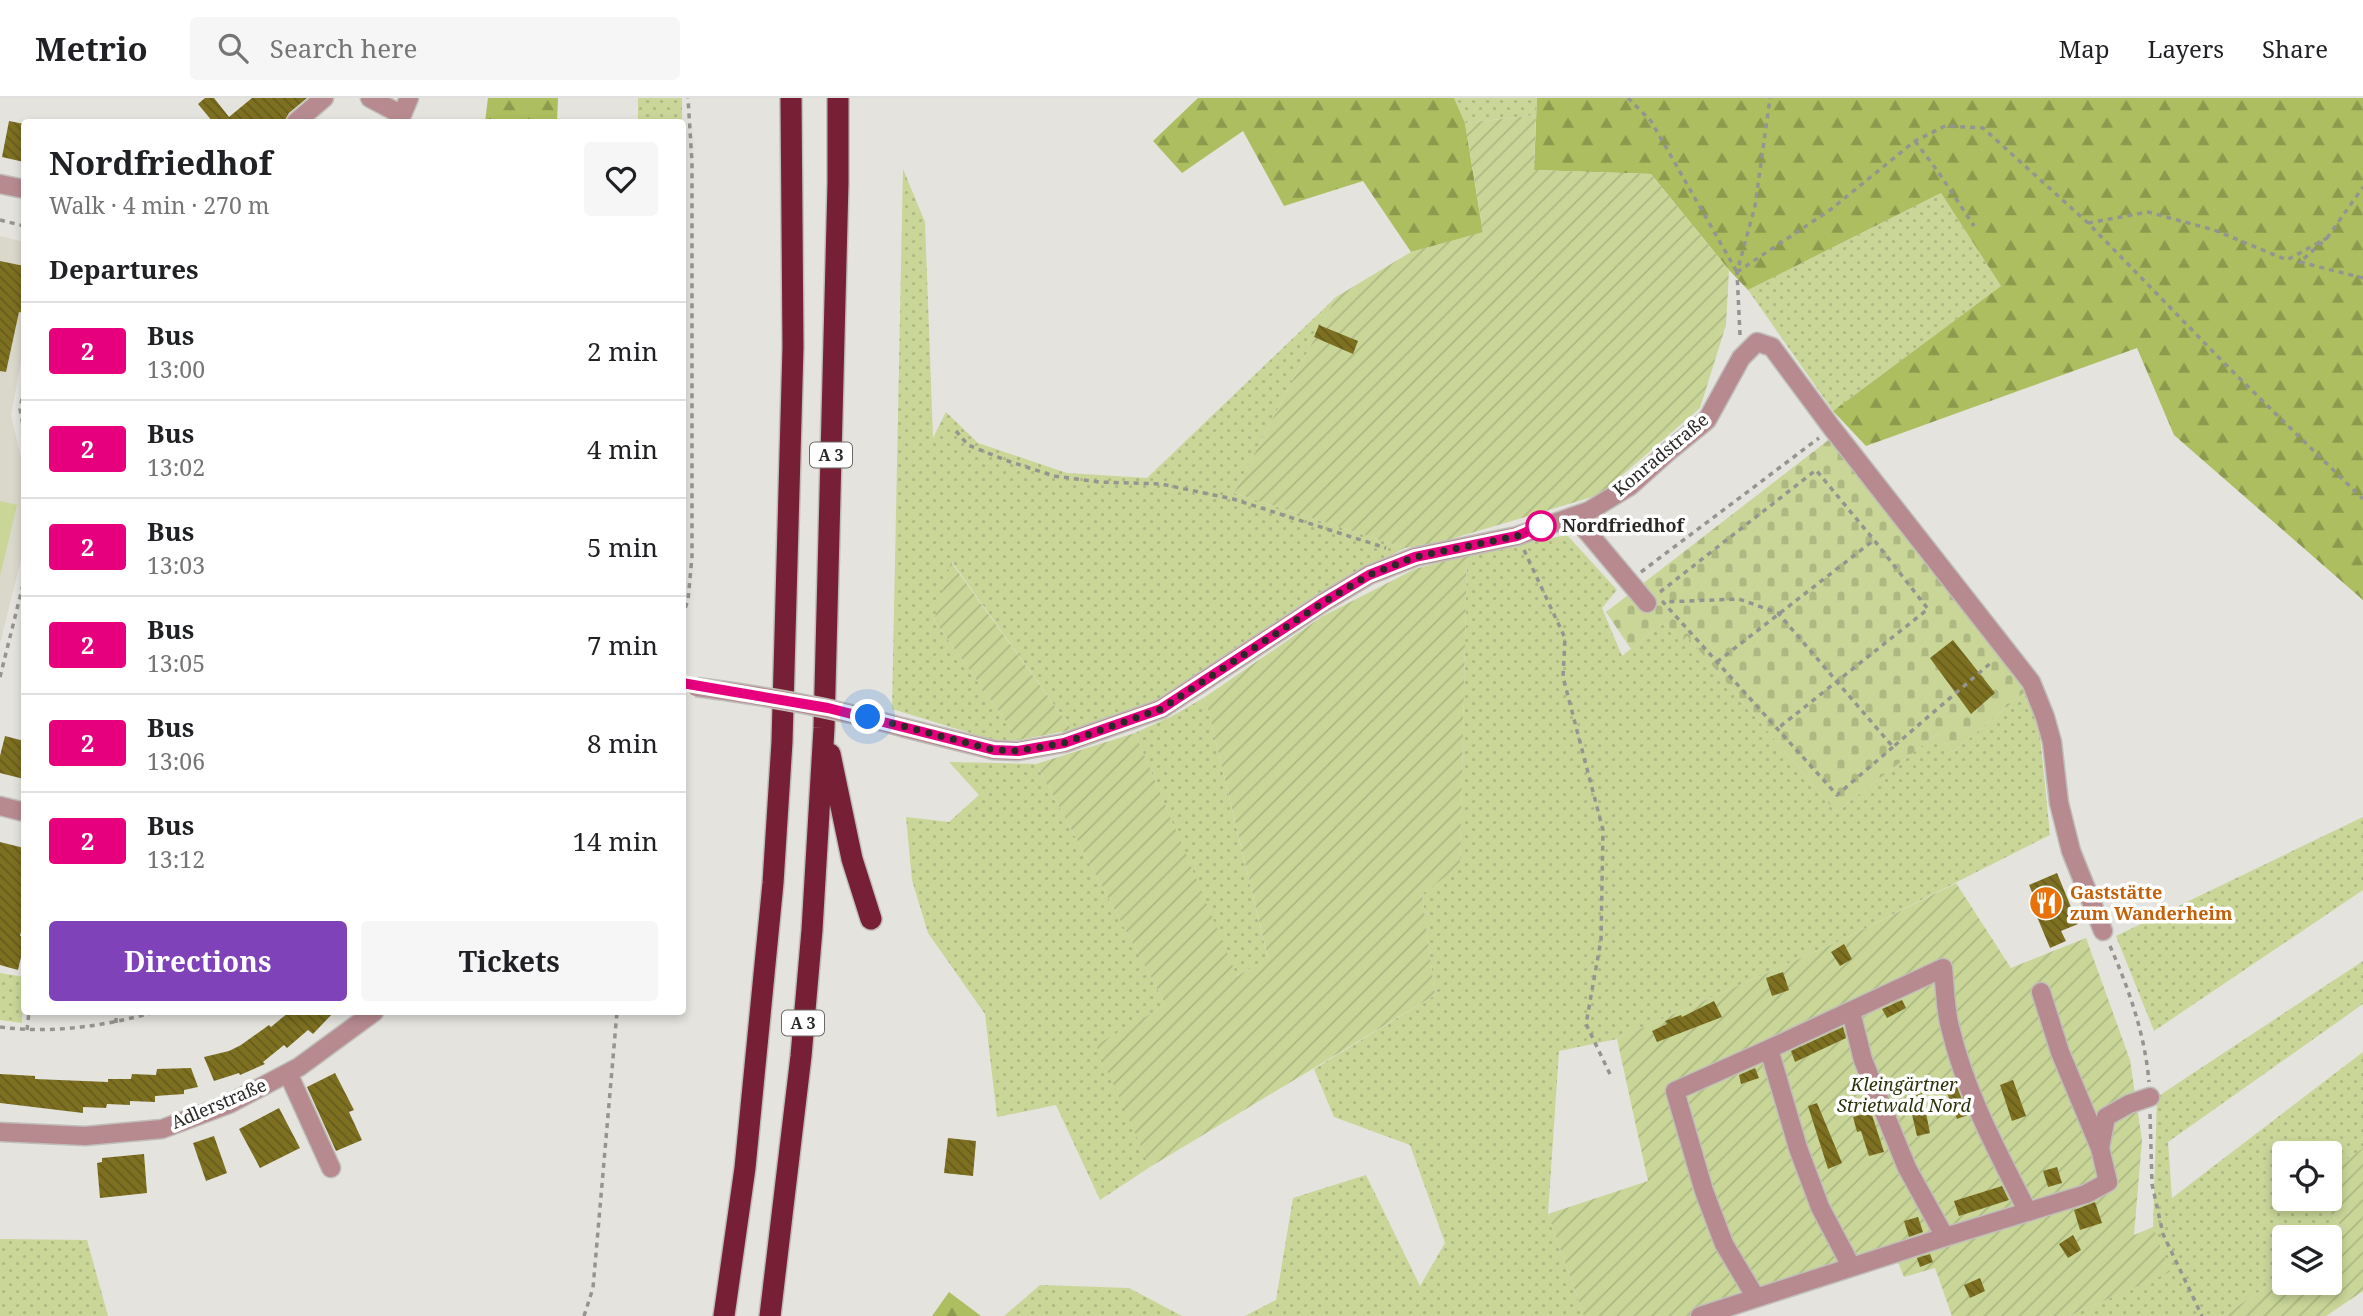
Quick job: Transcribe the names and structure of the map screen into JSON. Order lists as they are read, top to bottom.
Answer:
{
  "streets": {
    "highway": ["A 3"],
    "street": ["Konradstraße", "Adlerstraße"]
  },
  "parks": ["Kleingärtner Strietwald Nord"],
  "places": {
    "other": ["Nordfriedhof"],
    "restaurant": ["Gaststätte zum Wanderheim"]
  },
  "lines": ["bus line 2"],
  "page": {
    "header": "Metrio",
    "search": "Search here",
    "nav": ["Map", "Layers", "Share"],
    "heading": [
      ["Nordfriedhof", "Walk · 4 min · 270 m"],
      "Departures"
    ],
    "list": [
      {
        "mark": "2",
        "name": "Bus",
        "note": "13:00",
        "value": "2 min"
      },
      {
        "mark": "2",
        "name": "Bus",
        "note": "13:02",
        "value": "4 min"
      },
      {
        "mark": "2",
        "name": "Bus",
        "note": "13:03",
        "value": "5 min"
      },
      {
        "mark": "2",
        "name": "Bus",
        "note": "13:05",
        "value": "7 min"
      },
      {
        "mark": "2",
        "name": "Bus",
        "note": "13:06",
        "value": "8 min"
      },
      {
        "mark": "2",
        "name": "Bus",
        "note": "13:12",
        "value": "14 min"
      }
    ],
    "buttons": ["Directions", "Tickets"]
  }
}
